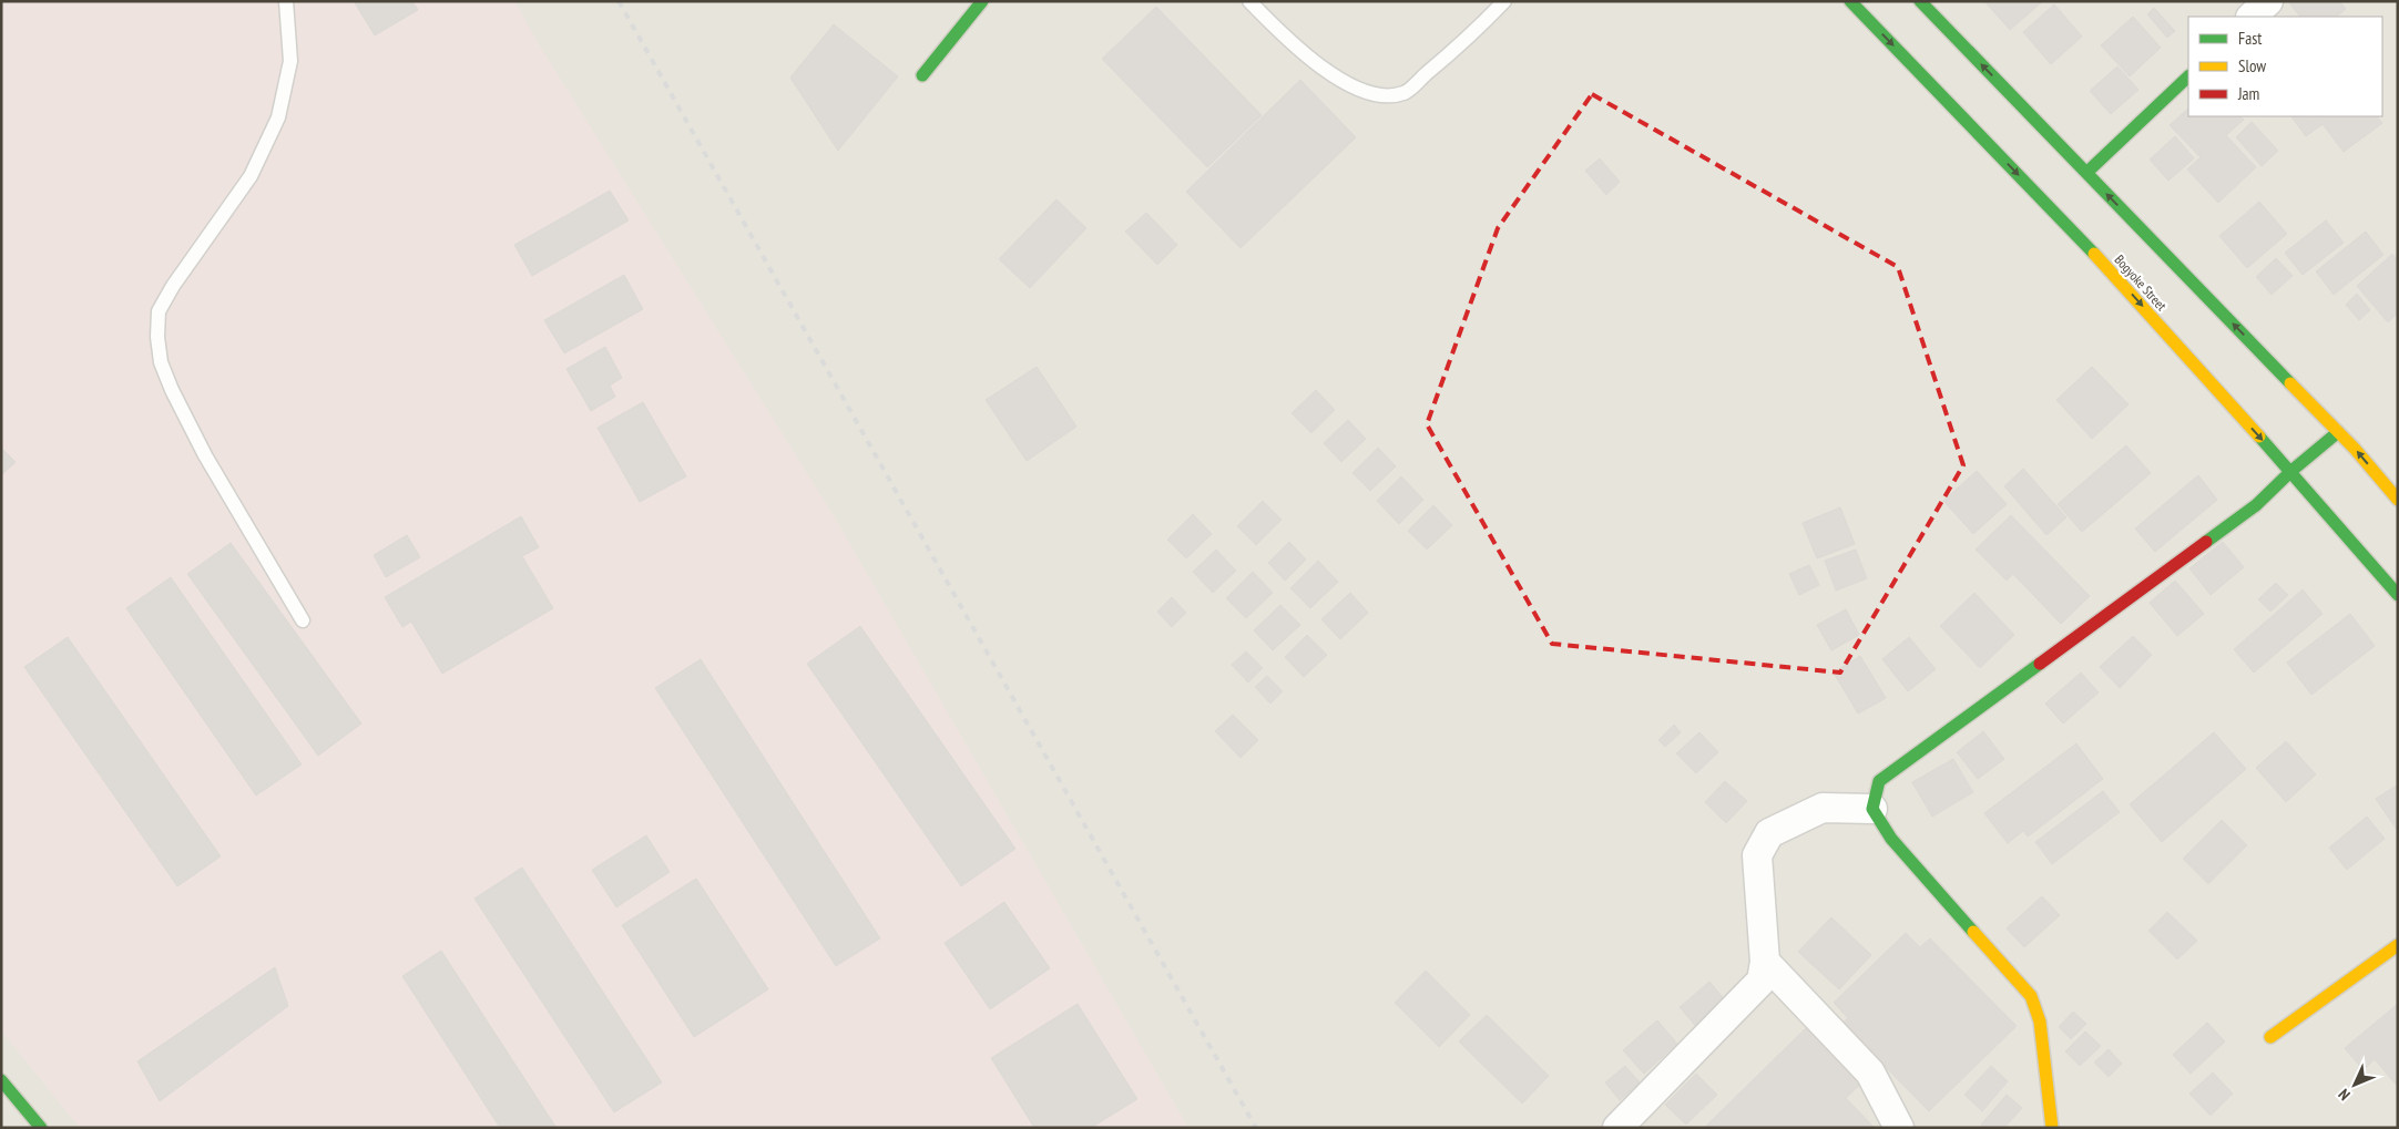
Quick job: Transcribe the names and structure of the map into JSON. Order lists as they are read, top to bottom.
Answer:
{
  "streets": {
    "main road": ["Bogyoke Street"]
  },
  "legend": ["Fast", "Slow", "Jam"],
  "north": "bottom left"
}
